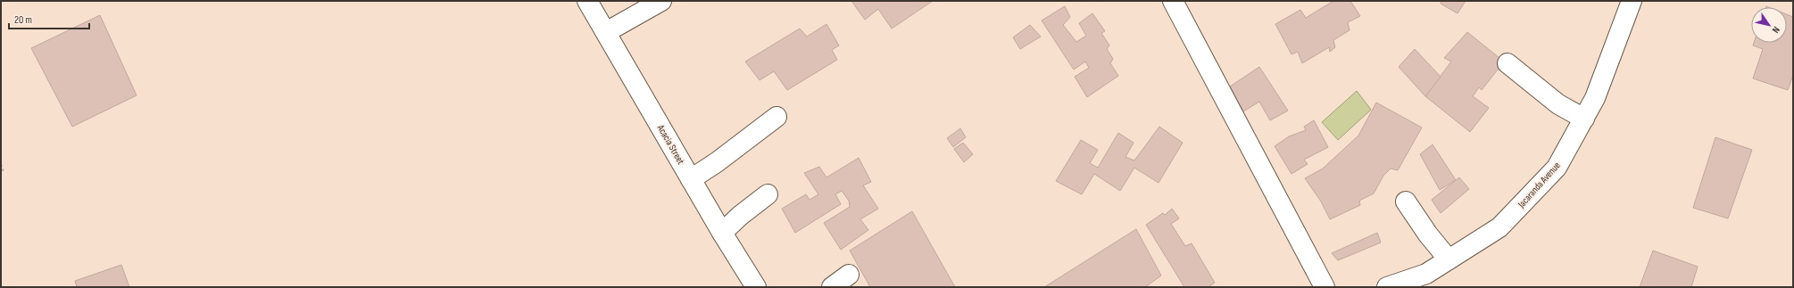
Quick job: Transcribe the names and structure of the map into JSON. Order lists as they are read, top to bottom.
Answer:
{
  "streets": {
    "street": ["Acacia Street", "Jacaranda Avenue"]
  },
  "scale_bar": "20 m",
  "north": "bottom right"
}
